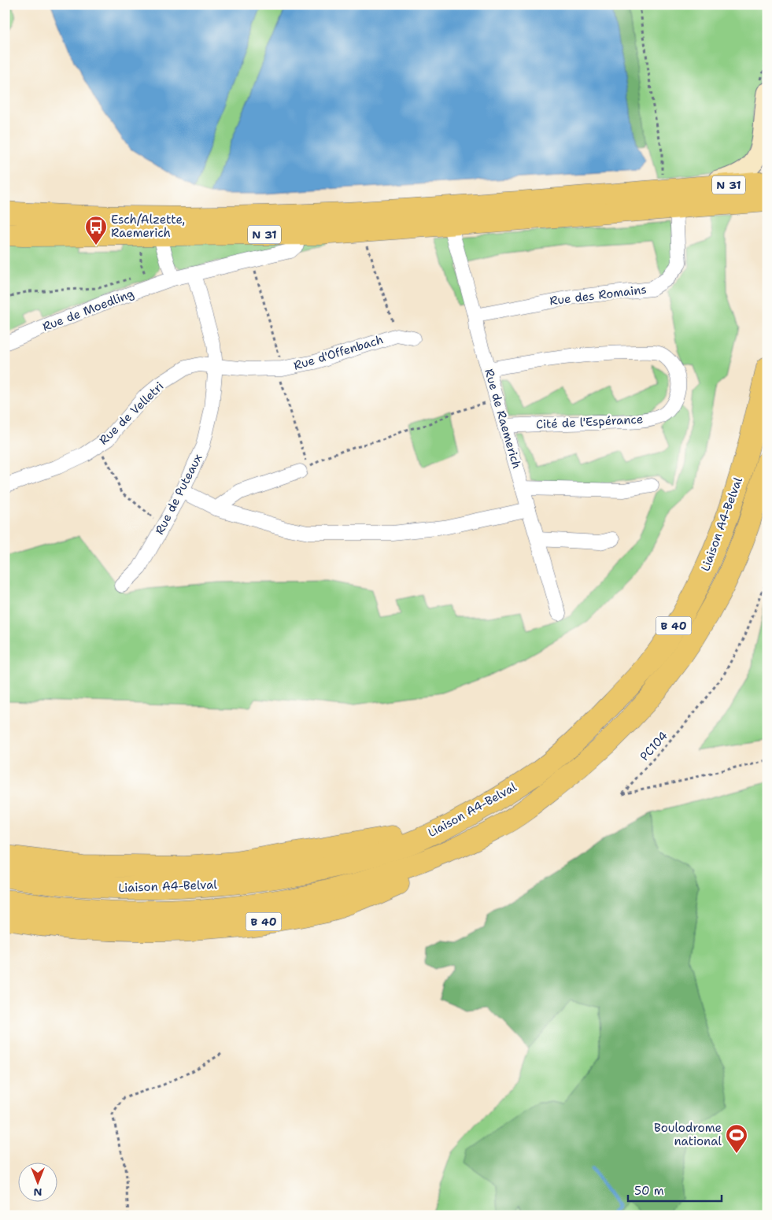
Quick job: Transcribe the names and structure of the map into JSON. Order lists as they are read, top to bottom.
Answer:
{
  "streets": {
    "main road": ["N 31", "Liaison A4-Belval", "B 40"],
    "street": [
      "Rue des Romains",
      "Rue de Moedling",
      "Rue d'Offenbach",
      "Rue de Velletri",
      "Rue de Raemerich",
      "Cité de l'Espérance",
      "Rue de Puteaux"
    ],
    "path": ["PC104"]
  },
  "crossings": [
    ["N 31", "Rue des Romains"],
    ["N 31", "Rue de Raemerich"],
    ["Rue des Romains", "Rue de Raemerich"],
    ["Rue d'Offenbach", "Rue de Velletri"],
    ["Rue d'Offenbach", "Rue de Puteaux"],
    ["Rue de Velletri", "Rue de Puteaux"],
    ["Rue de Raemerich", "Cité de l'Espérance"],
    ["Liaison A4-Belval", "B 40"]
  ],
  "places": {
    "bus stop": ["Esch/Alzette, Raemerich"],
    "sports": ["Boulodrome national"]
  },
  "scale_bar": "50 m",
  "north": "bottom"
}
